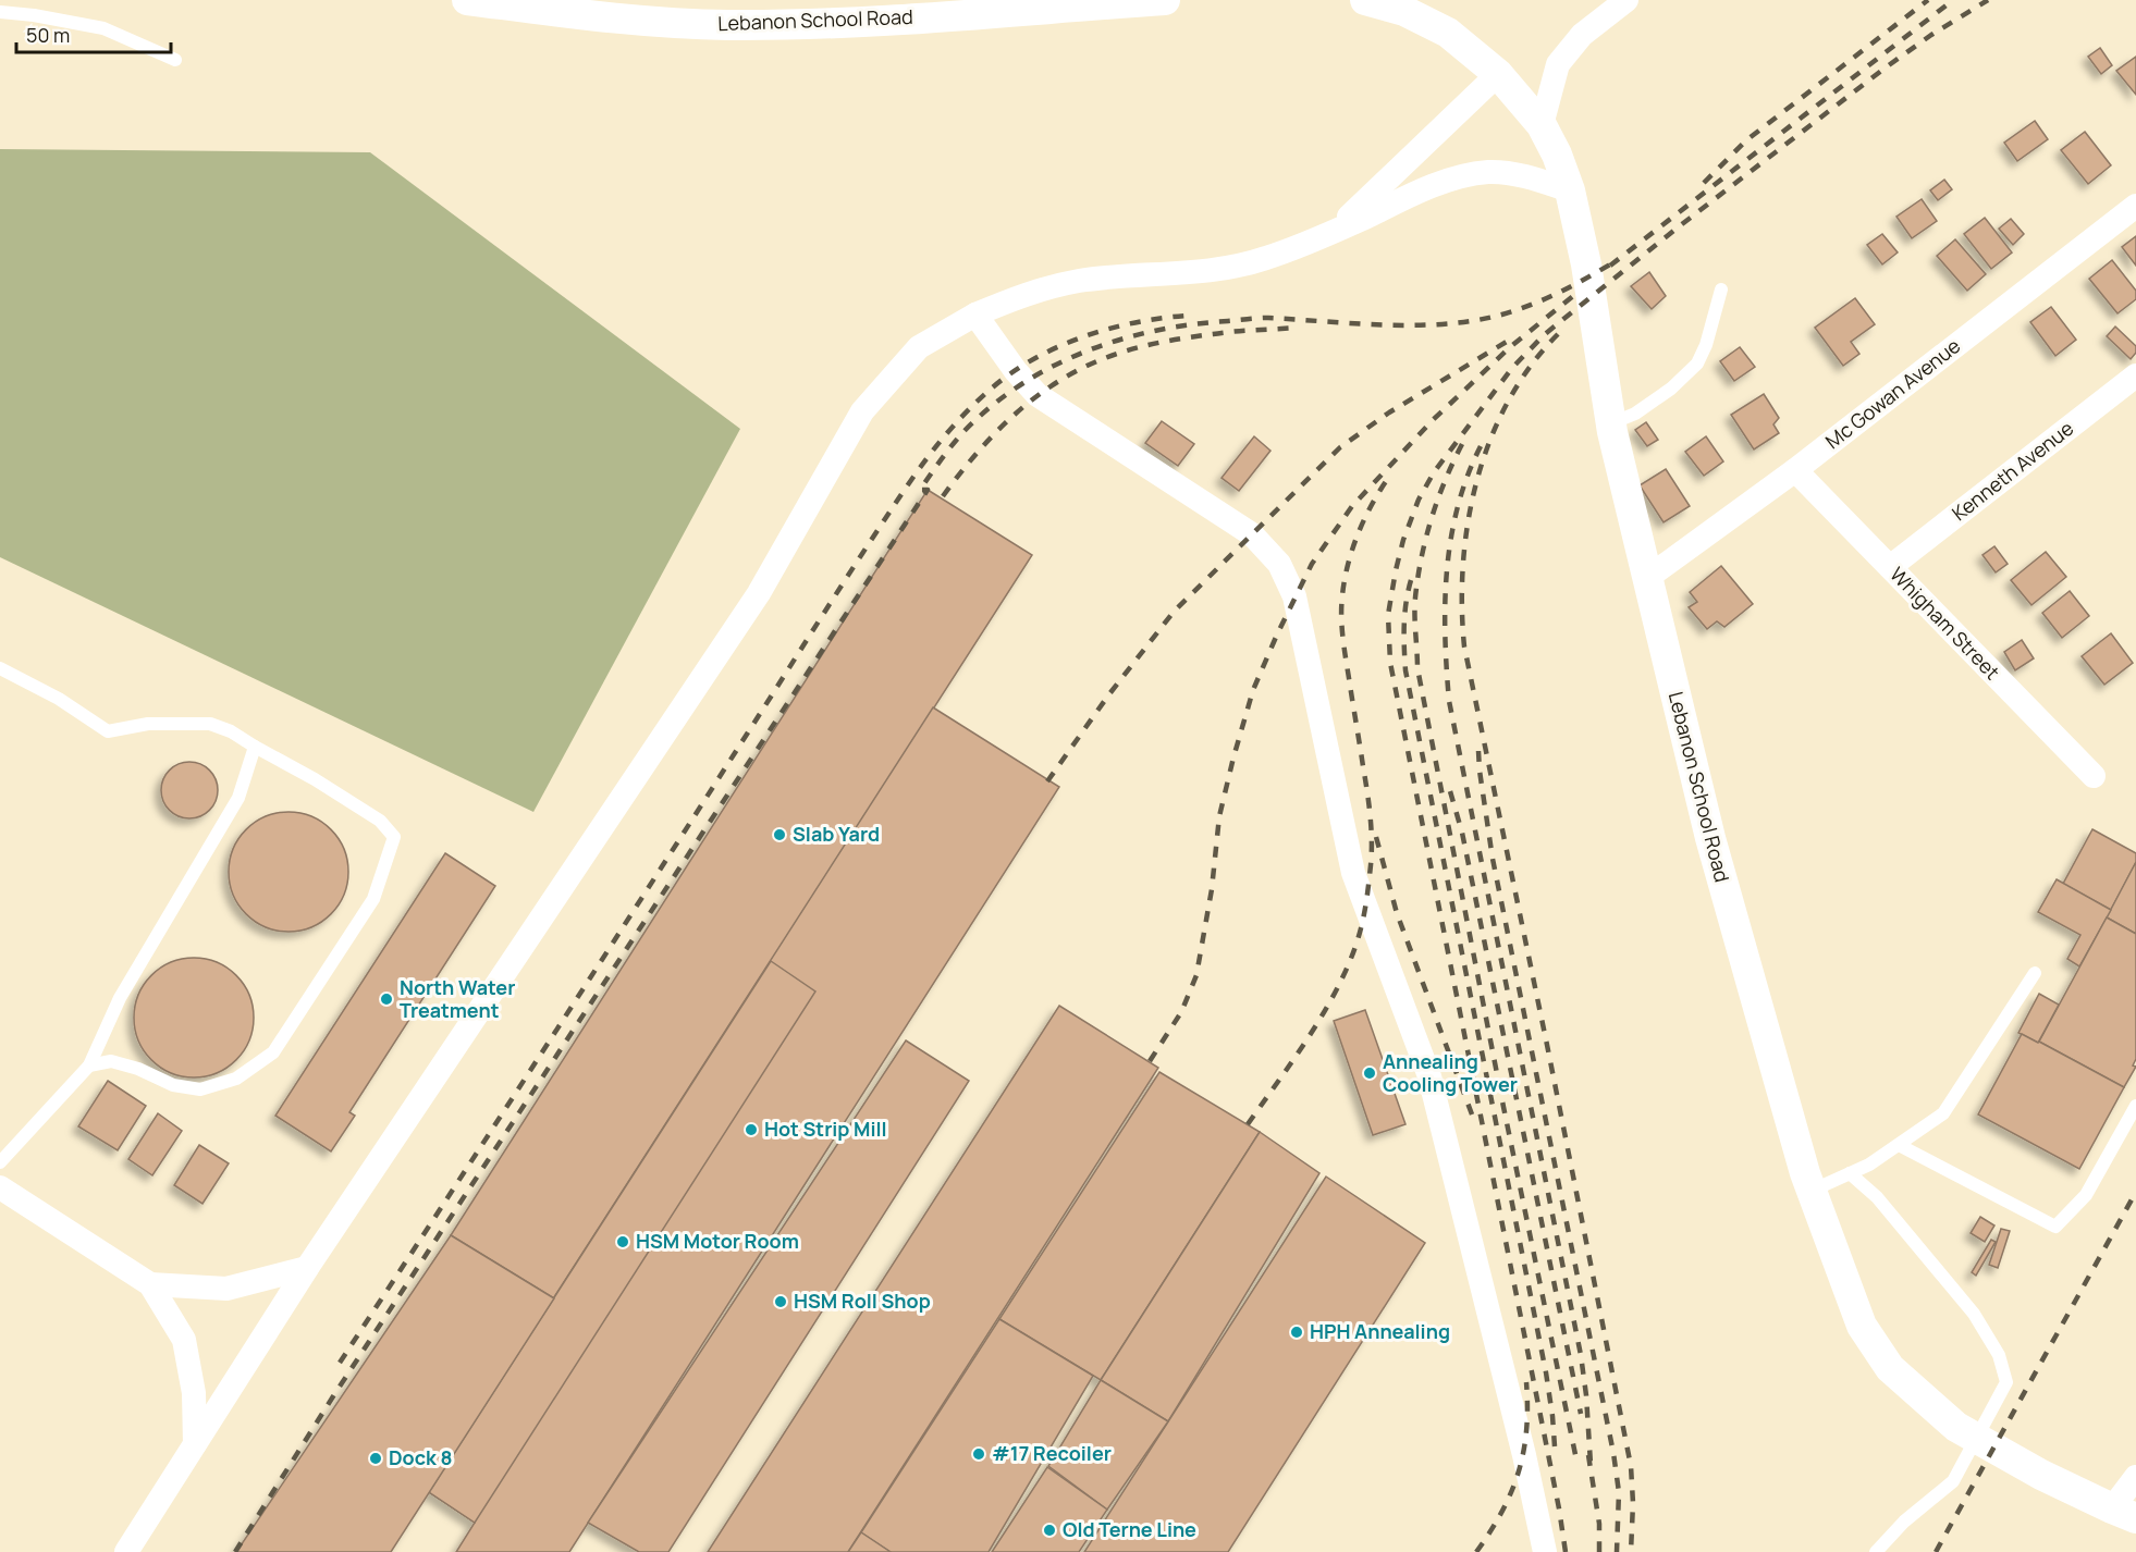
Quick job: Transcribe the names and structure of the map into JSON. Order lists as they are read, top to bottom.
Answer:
{
  "streets": {
    "street": [
      "Lebanon School Road",
      "Mc Gowan Avenue",
      "Kenneth Avenue",
      "Whigham Street"
    ]
  },
  "crossings": [
    ["Lebanon School Road", "Mc Gowan Avenue"],
    ["Mc Gowan Avenue", "Whigham Street"],
    ["Kenneth Avenue", "Whigham Street"]
  ],
  "places": [
    "Slab Yard",
    "North Water Treatment",
    "Annealing Cooling Tower",
    "Hot Strip Mill",
    "HSM Motor Room",
    "HSM Roll Shop",
    "HPH Annealing",
    "#17 Recoiler",
    "Dock 8",
    "Old Terne Line"
  ],
  "scale_bar": "50 m"
}
